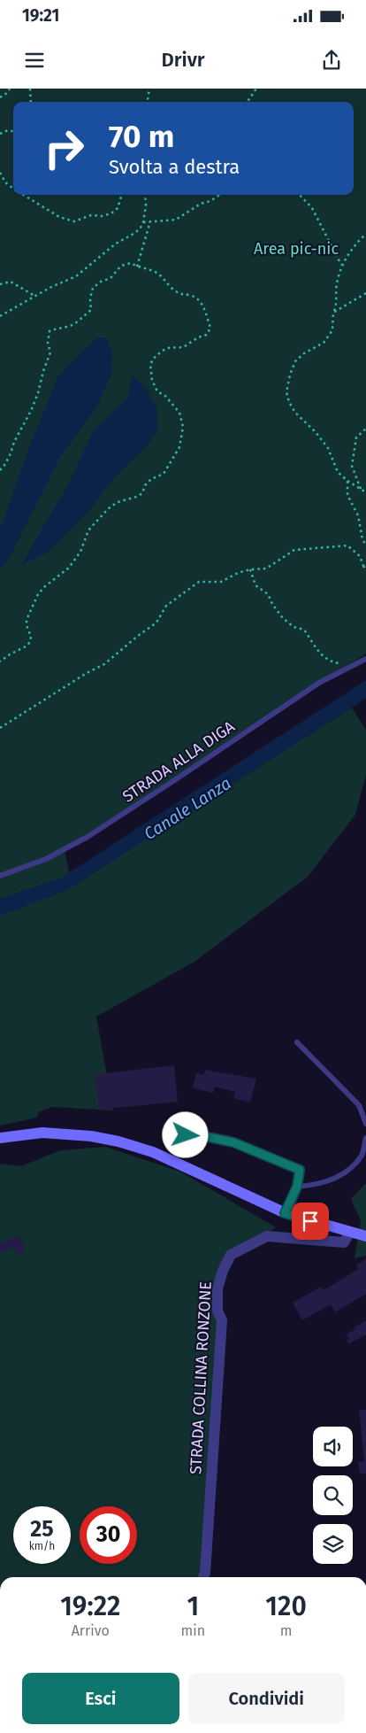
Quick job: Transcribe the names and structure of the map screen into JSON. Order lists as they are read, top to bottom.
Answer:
{
  "streets": {
    "street": ["STRADA COLLINA RONZONE"],
    "lane": ["STRADA ALLA DIGA"]
  },
  "water": ["Canale Lanza"],
  "parks": ["Area pic-nic"],
  "page": {
    "status": "19:21",
    "header": "Drivr",
    "turn": ["70 m", "Svolta a destra"],
    "speed": "25 km/h",
    "limit": "30",
    "eta": [
      "19:22",
      "Arrivo",
      "1",
      "min",
      "120",
      "m"
    ],
    "buttons": ["Esci", "Condividi"]
  }
}
